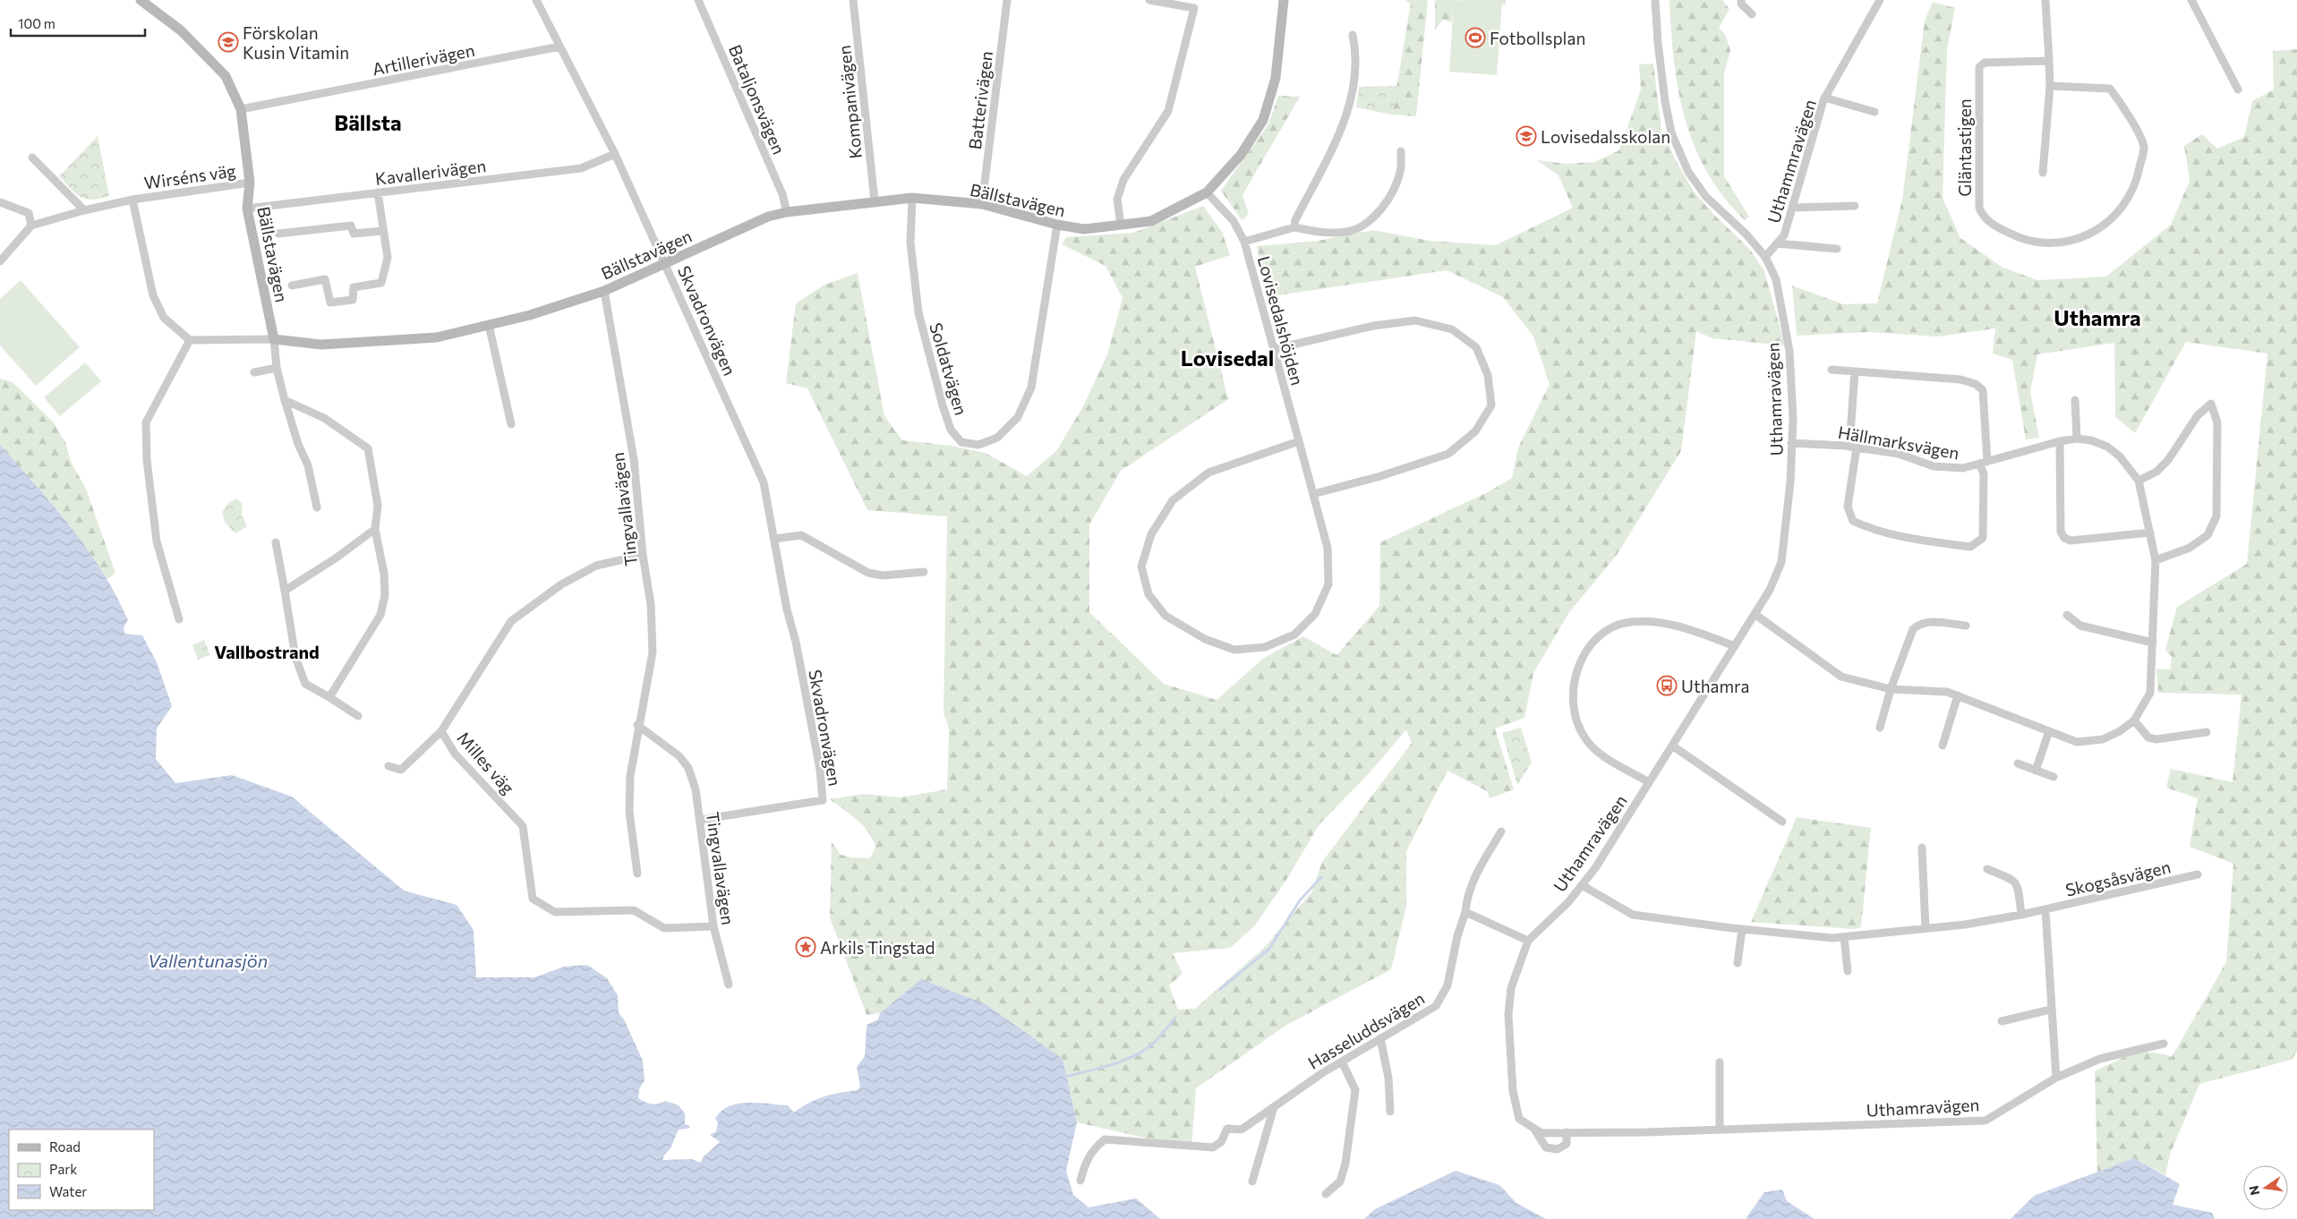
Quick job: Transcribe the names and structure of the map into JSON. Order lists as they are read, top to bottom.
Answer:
{
  "streets": {
    "street": [
      "Artillerivägen",
      "Bataljonsvägen",
      "Batterivägen",
      "Kompanivägen",
      "Gläntastigen",
      "Uthammravägen",
      "Kavallerivägen",
      "Wirséns väg",
      "Bällstavägen",
      "Skvadronvägen",
      "Lovisedalshöjden",
      "Soldatvägen",
      "Uthamravägen",
      "Hällmarksvägen",
      "Tingvallavägen",
      "Milles väg",
      "Skogsåsvägen",
      "Hasseluddsvägen"
    ]
  },
  "crossings": [
    ["Artillerivägen", "Bällstavägen"],
    ["Artillerivägen", "Skvadronvägen"],
    ["Bataljonsvägen", "Bällstavägen"],
    ["Batterivägen", "Bällstavägen"],
    ["Kompanivägen", "Bällstavägen"],
    ["Uthammravägen", "Uthamravägen"],
    ["Kavallerivägen", "Bällstavägen"],
    ["Kavallerivägen", "Skvadronvägen"],
    ["Wirséns väg", "Bällstavägen"],
    ["Bällstavägen", "Skvadronvägen"],
    ["Bällstavägen", "Lovisedalshöjden"],
    ["Bällstavägen", "Soldatvägen"],
    ["Bällstavägen", "Tingvallavägen"],
    ["Skvadronvägen", "Tingvallavägen"],
    ["Uthamravägen", "Hällmarksvägen"],
    ["Uthamravägen", "Skogsåsvägen"],
    ["Tingvallavägen", "Milles väg"]
  ],
  "districts": [
    "Bällsta",
    "Uthamra",
    "Lovisedal",
    "Vallbostrand"
  ],
  "water": ["Vallentunasjön"],
  "places": {
    "sports": ["Fotbollsplan"],
    "school or university": ["Förskolan Kusin Vitamin", "Lovisedalsskolan"],
    "bus stop": ["Uthamra"],
    "place": ["Arkils Tingstad"]
  },
  "legend": ["Road", "Park", "Water"],
  "scale_bar": "100 m",
  "north": "left"
}
